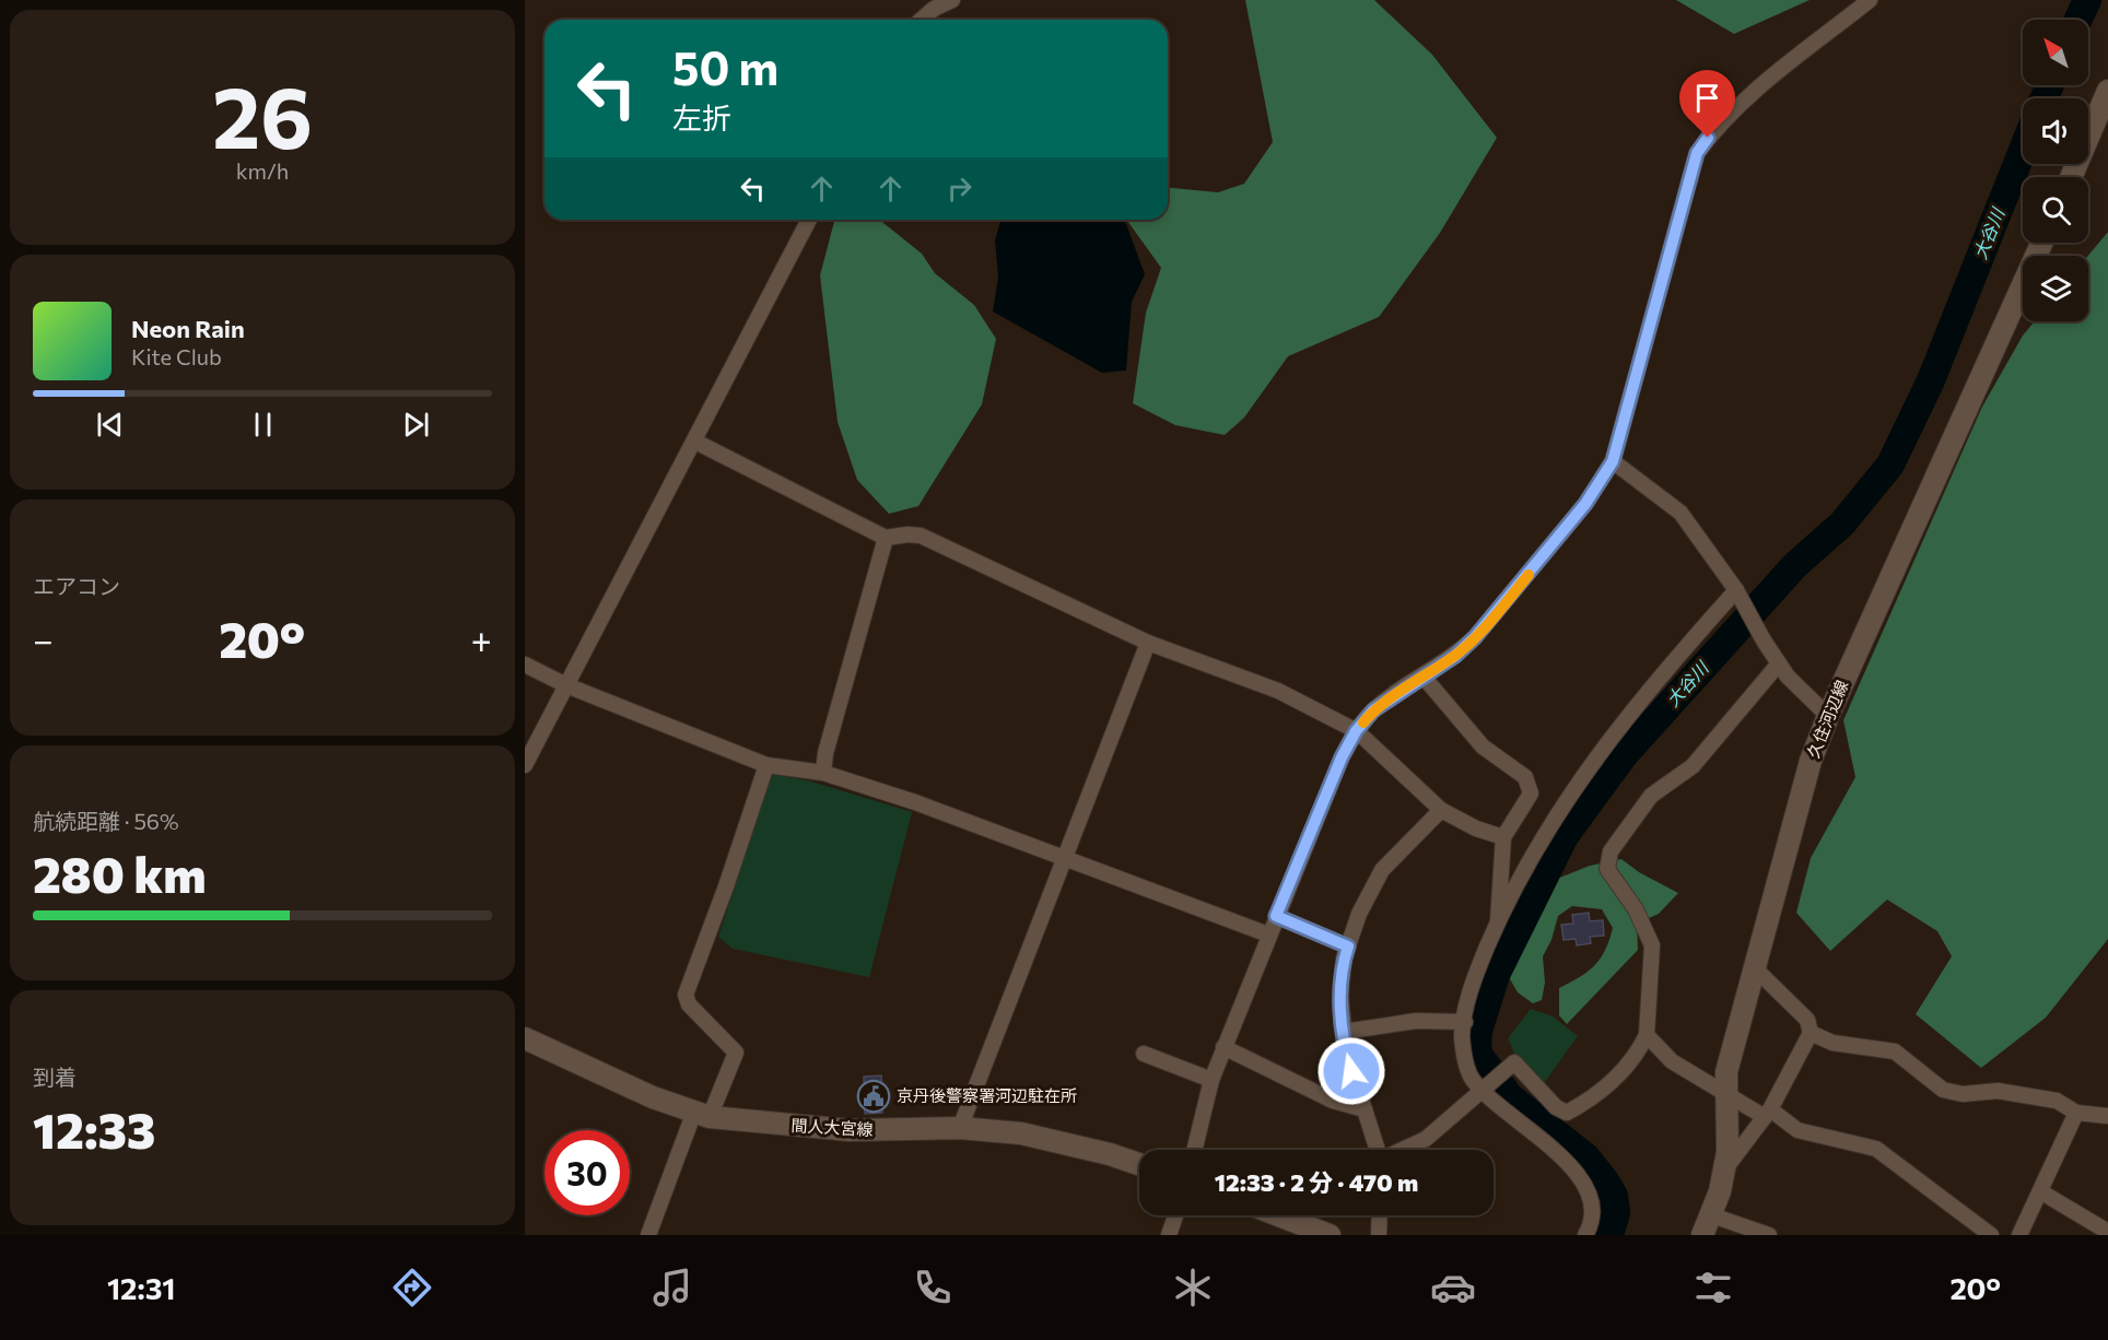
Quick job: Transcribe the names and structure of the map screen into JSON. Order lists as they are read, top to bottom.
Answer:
{
  "streets": {
    "main road": ["久住河辺線", "間人大宮線"]
  },
  "water": ["大谷川"],
  "places": {
    "public building": ["京丹後警察署河辺駐在所"]
  },
  "north": "top left",
  "page": {
    "tile": [
      ["26", "km/h"],
      "エアコン",
      ["航続距離 · 56%", "280 km"],
      ["到着", "12:33"]
    ],
    "turn": ["50 m", "左折"],
    "song": ["Neon Rain", "Kite Club"],
    "heat": ["−", "20°", "+"],
    "limit": "30",
    "trip": "12:33 · 2 分 · 470 m",
    "tabs": ["12:31", "20°"]
  }
}
